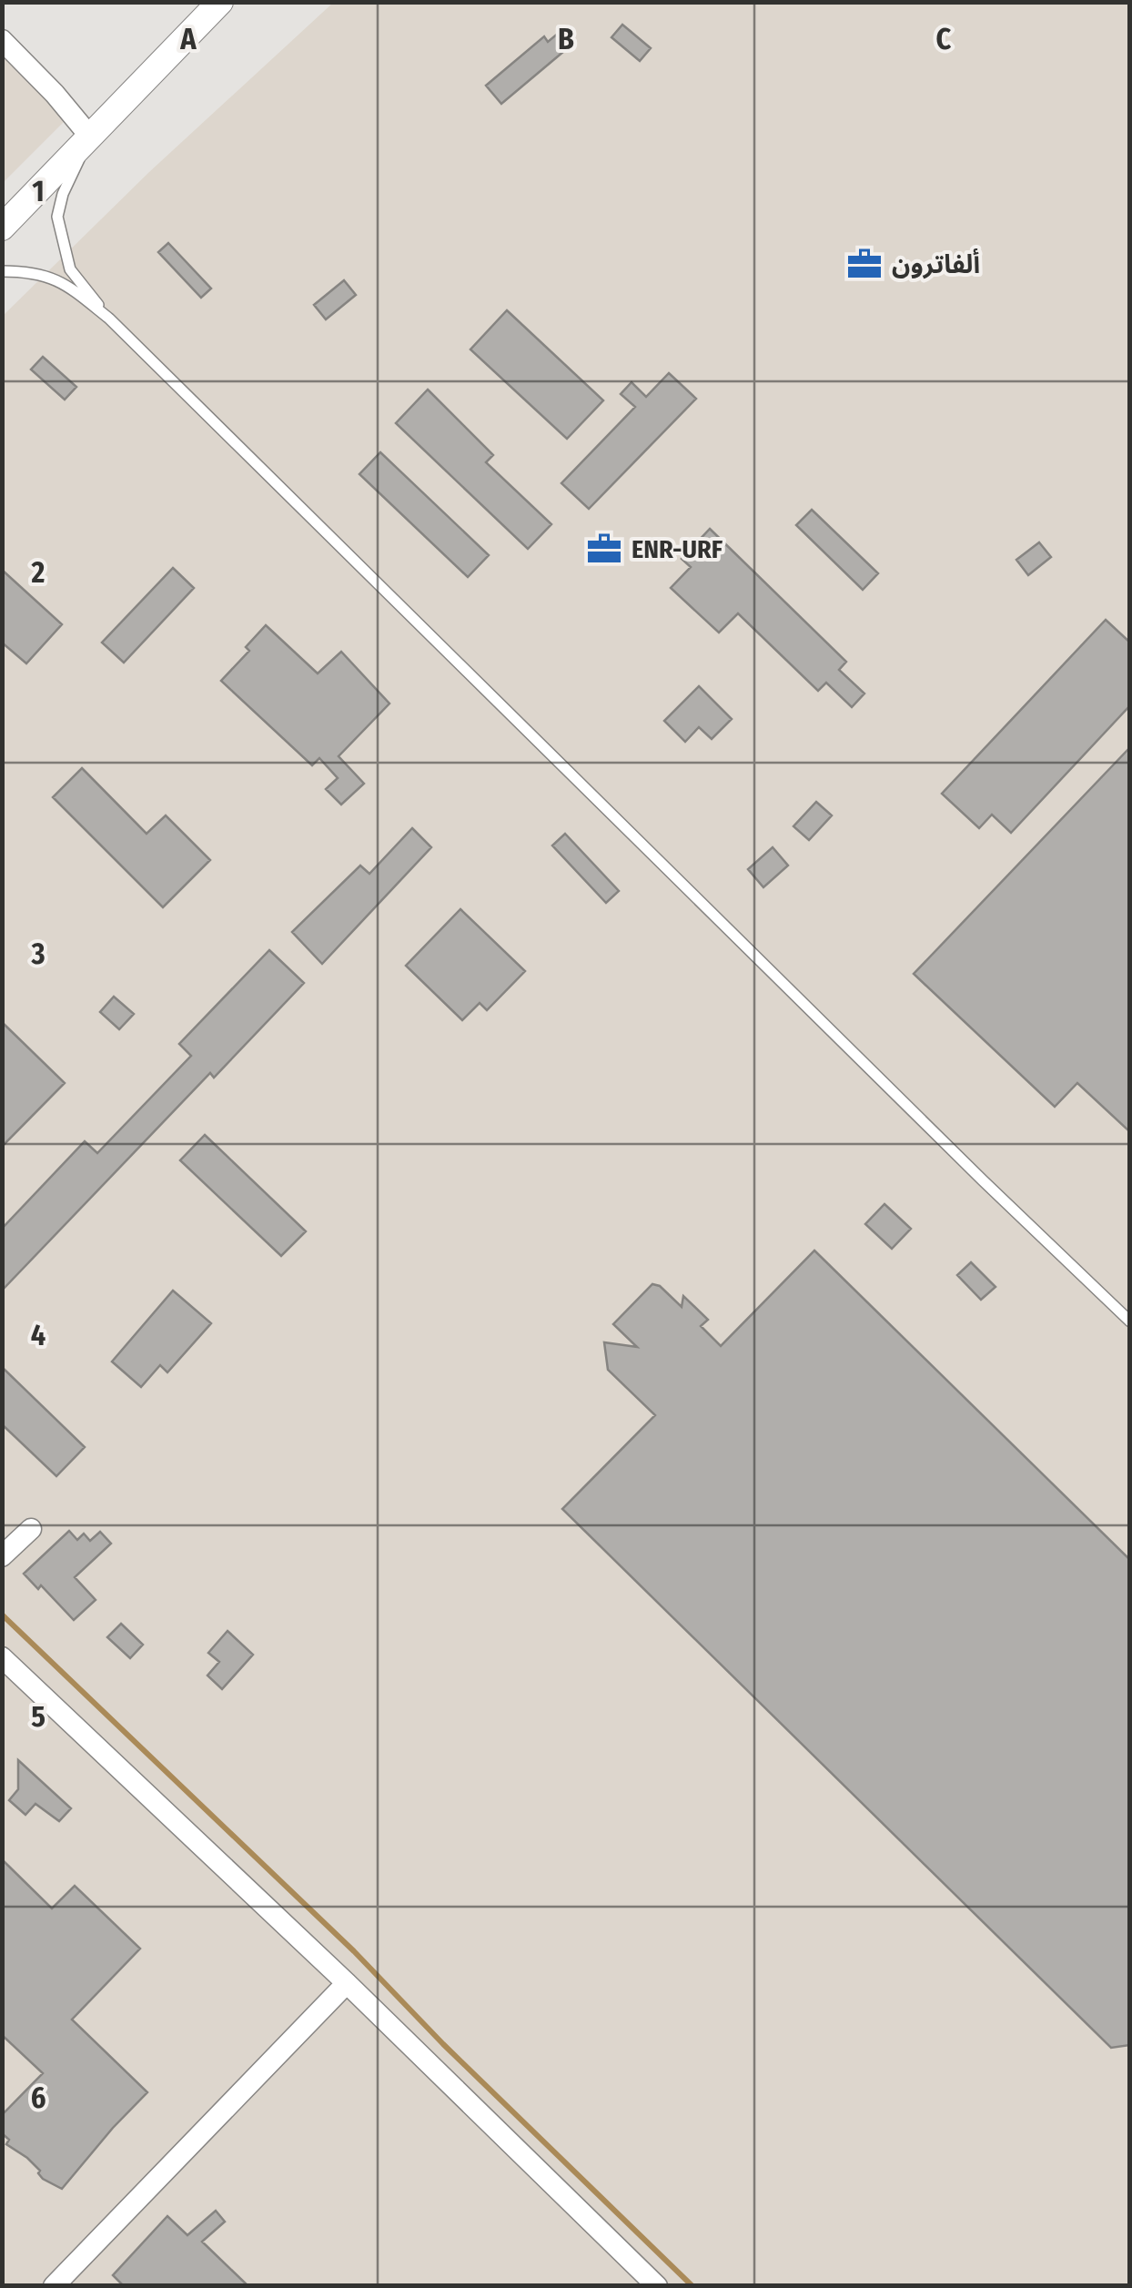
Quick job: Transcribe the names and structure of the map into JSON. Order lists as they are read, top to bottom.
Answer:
{
  "places": {
    "office": ["ألفاترون", "ENR-URF"]
  },
  "grid": {
    "columns": ["A", "B", "C"],
    "rows": [
      "1",
      "2",
      "3",
      "4",
      "5",
      "6"
    ]
  }
}
